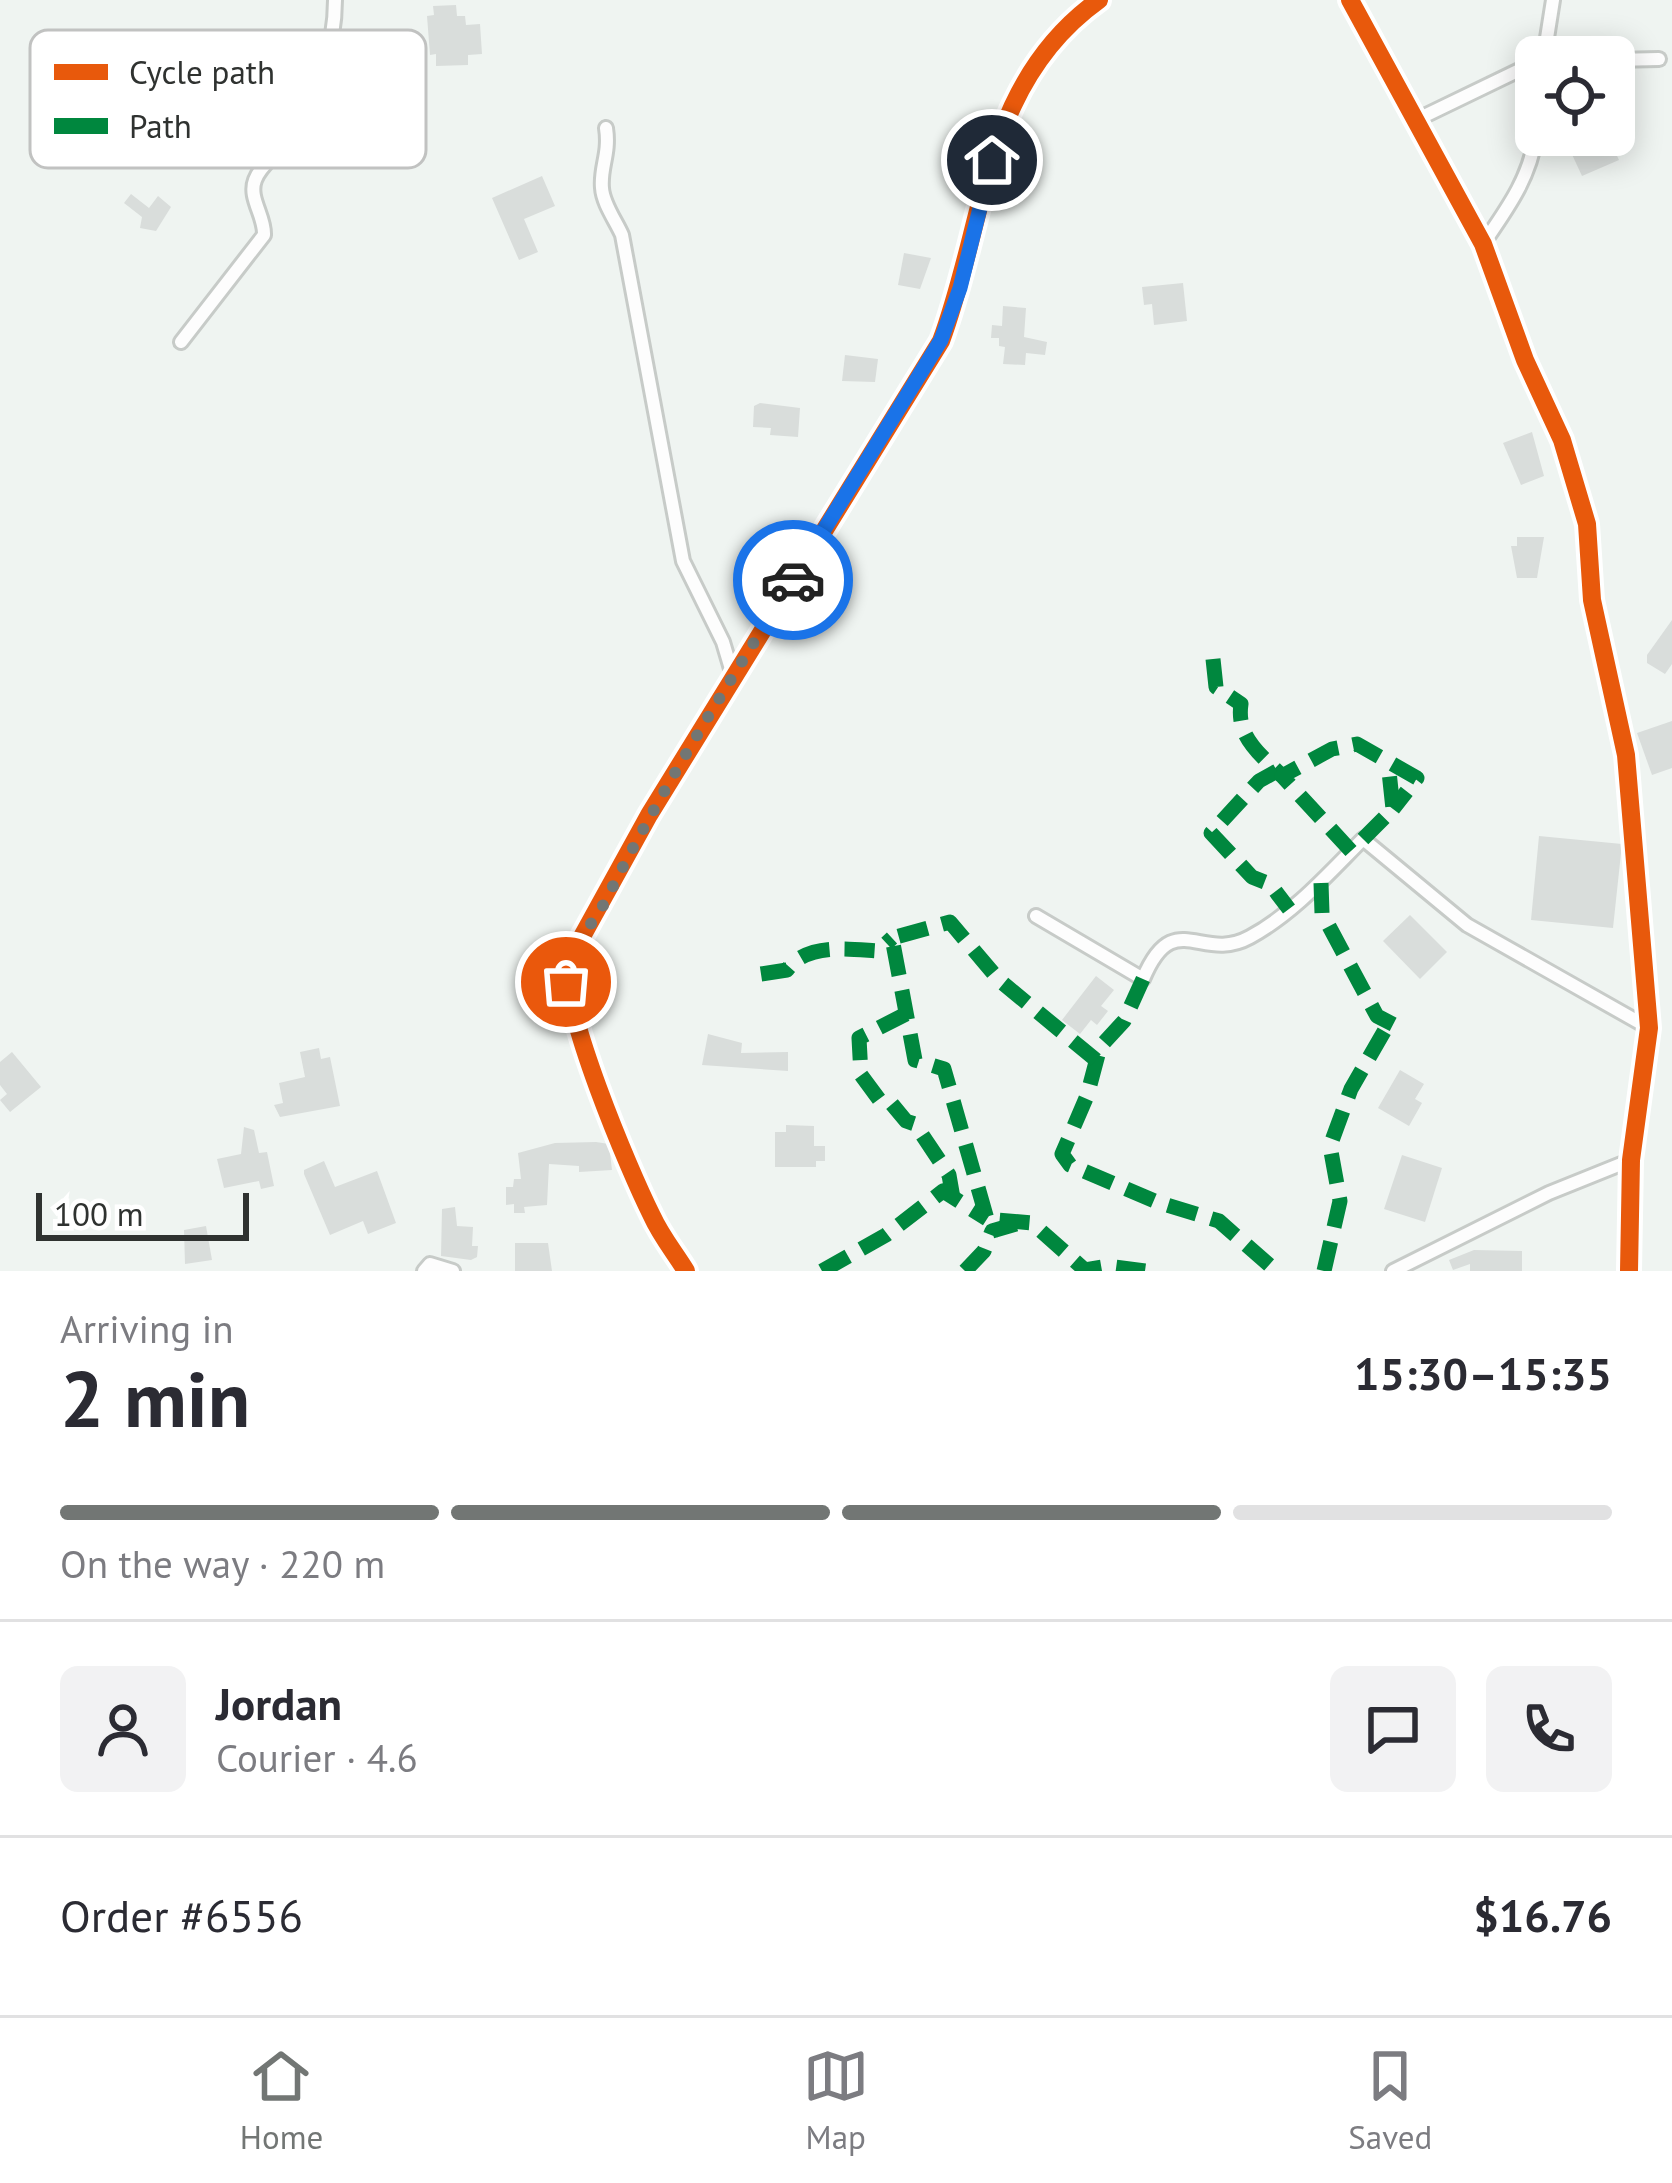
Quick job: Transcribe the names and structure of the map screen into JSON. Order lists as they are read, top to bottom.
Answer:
{
  "legend": ["Cycle path", "Path"],
  "scale_bar": "100 m",
  "page": {
    "scale": "100 m",
    "heading": ["2 min", "Arriving in", "15:30–15:35"],
    "panel": [
      "Jordan",
      "Courier · 4.6",
      "Order #6556",
      "$16.76"
    ],
    "bar": "On the way · 220 m",
    "tabs": ["Home", "Map", "Saved"]
  }
}
